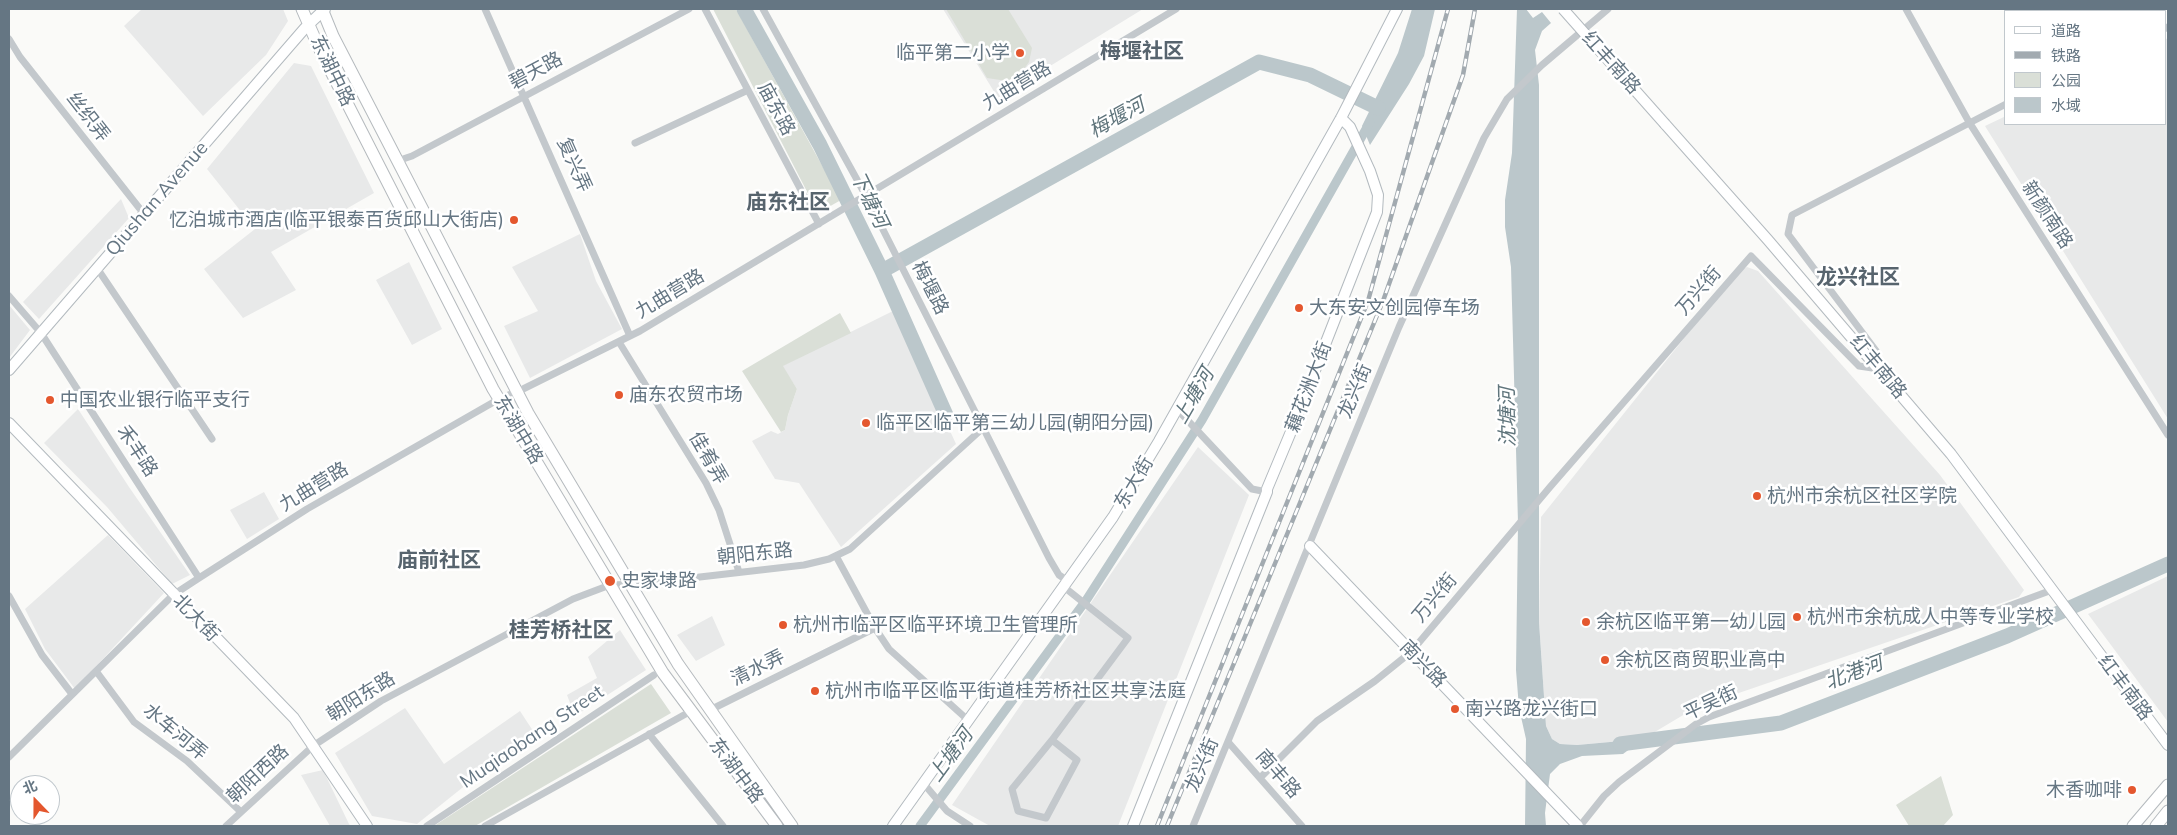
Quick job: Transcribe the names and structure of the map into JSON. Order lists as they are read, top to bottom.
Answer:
{
  "streets": {
    "main road": ["东湖中路"],
    "street": [
      "红丰南路",
      "碧天路",
      "九曲营路",
      "庙东路",
      "丝织弄",
      "复兴弄",
      "Qiushan Avenue",
      "新颜南路",
      "梅堰路",
      "万兴街",
      "藕花洲大街",
      "龙兴街",
      "禾丰路",
      "佳肴弄",
      "东大街",
      "朝阳东路",
      "北大街",
      "南兴路",
      "清水弄",
      "平吴街",
      "水车河弄",
      "Muqiaobang Street",
      "朝阳西路",
      "南丰路"
    ]
  },
  "crossings": [
    ["红丰南路", "万兴街"],
    ["红丰南路", "平吴街"],
    ["东湖中路", "碧天路"],
    ["东湖中路", "九曲营路"],
    ["东湖中路", "Qiushan Avenue"],
    ["东湖中路", "朝阳东路"],
    ["东湖中路", "清水弄"],
    ["碧天路", "复兴弄"],
    ["九曲营路", "庙东路"],
    ["九曲营路", "复兴弄"],
    ["九曲营路", "梅堰路"],
    ["九曲营路", "禾丰路"],
    ["九曲营路", "佳肴弄"],
    ["九曲营路", "北大街"],
    ["九曲营路", "水车河弄"],
    ["丝织弄", "Qiushan Avenue"],
    ["Qiushan Avenue", "禾丰路"],
    ["梅堰路", "东大街"],
    ["梅堰路", "朝阳东路"],
    ["万兴街", "南兴路"],
    ["万兴街", "南丰路"],
    ["藕花洲大街", "东大街"],
    ["龙兴街", "南兴路"],
    ["龙兴街", "南丰路"],
    ["佳肴弄", "朝阳东路"],
    ["朝阳东路", "北大街"],
    ["朝阳东路", "朝阳西路"],
    ["北大街", "朝阳西路"],
    ["南兴路", "平吴街"],
    ["水车河弄", "朝阳西路"]
  ],
  "districts": [
    "梅堰社区",
    "庙东社区",
    "龙兴社区",
    "庙前社区",
    "桂芳桥社区"
  ],
  "water": [
    "梅堰河",
    "下塘河",
    "上塘河",
    "沈塘河",
    "北港河"
  ],
  "places": [
    "临平第二小学",
    "忆泊城市酒店(临平银泰百货邱山大街店)",
    "大东安文创园停车场",
    "庙东农贸市场",
    "中国农业银行临平支行",
    "临平区临平第三幼儿园(朝阳分园)",
    "杭州市余杭区社区学院",
    "史家埭路",
    "杭州市余杭成人中等专业学校",
    "余杭区临平第一幼儿园",
    "杭州市临平区临平环境卫生管理所",
    "余杭区商贸职业高中",
    "杭州市临平区临平街道桂芳桥社区共享法庭",
    "南兴路龙兴街口",
    "木香咖啡"
  ],
  "legend": [
    "道路",
    "铁路",
    "公园",
    "水域"
  ],
  "north": "top"
}
